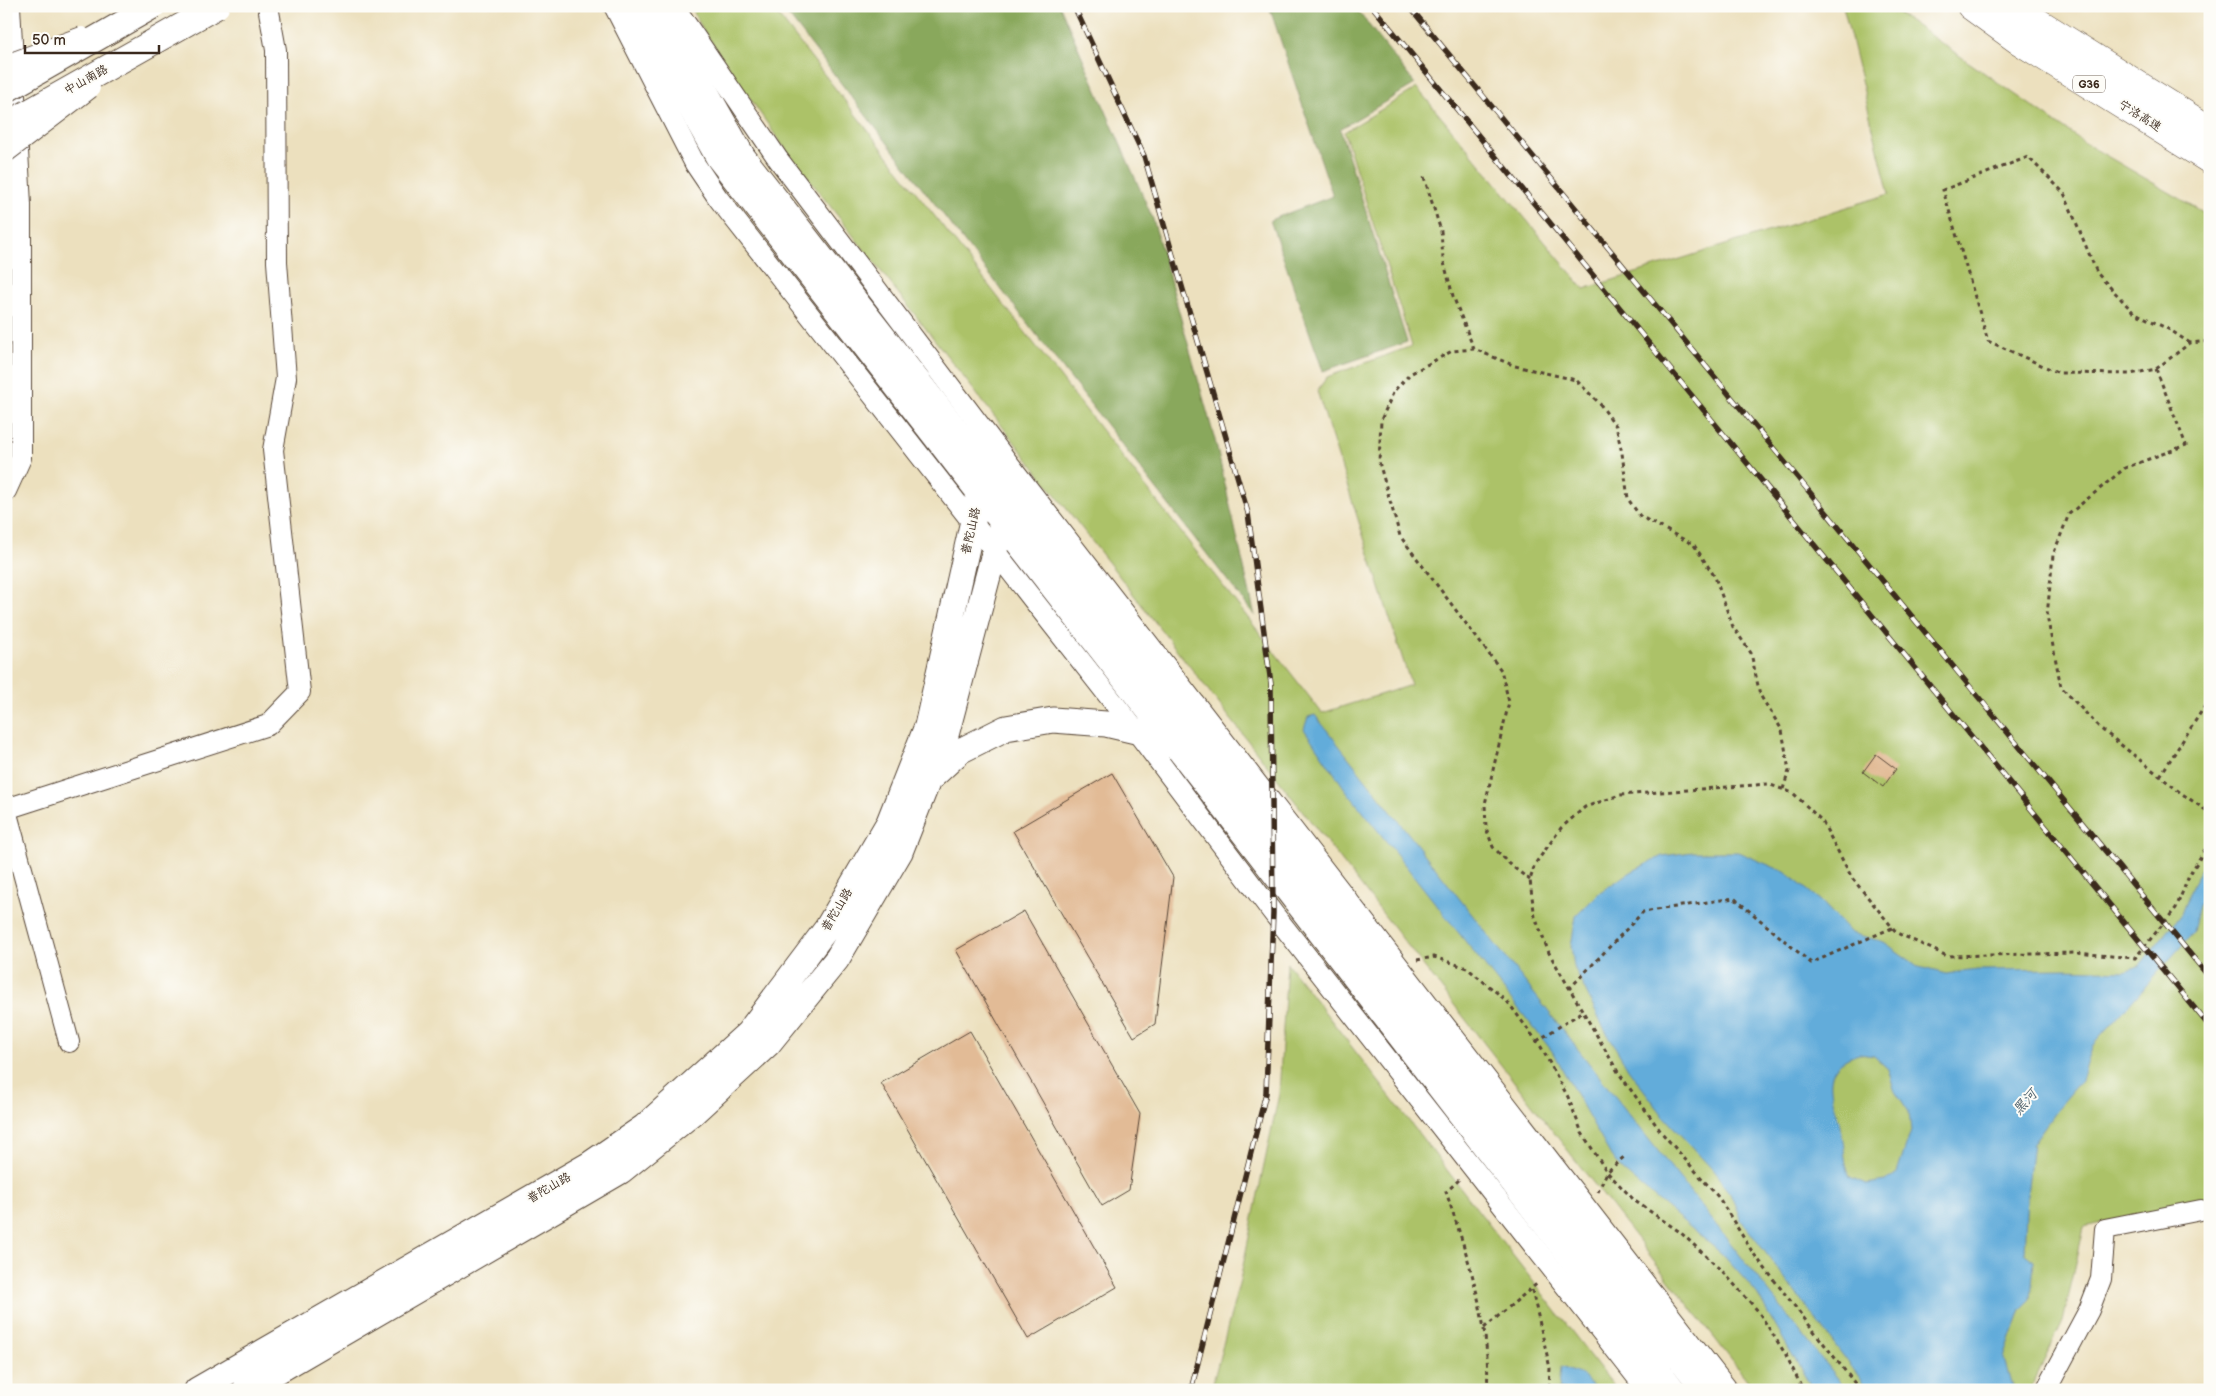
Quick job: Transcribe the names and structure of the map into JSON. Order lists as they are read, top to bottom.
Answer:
{
  "streets": {
    "highway": ["G36", "宁洛高速"],
    "main road": ["中山南路", "普陀山路"]
  },
  "water": ["黑河"],
  "scale_bar": "50 m"
}
